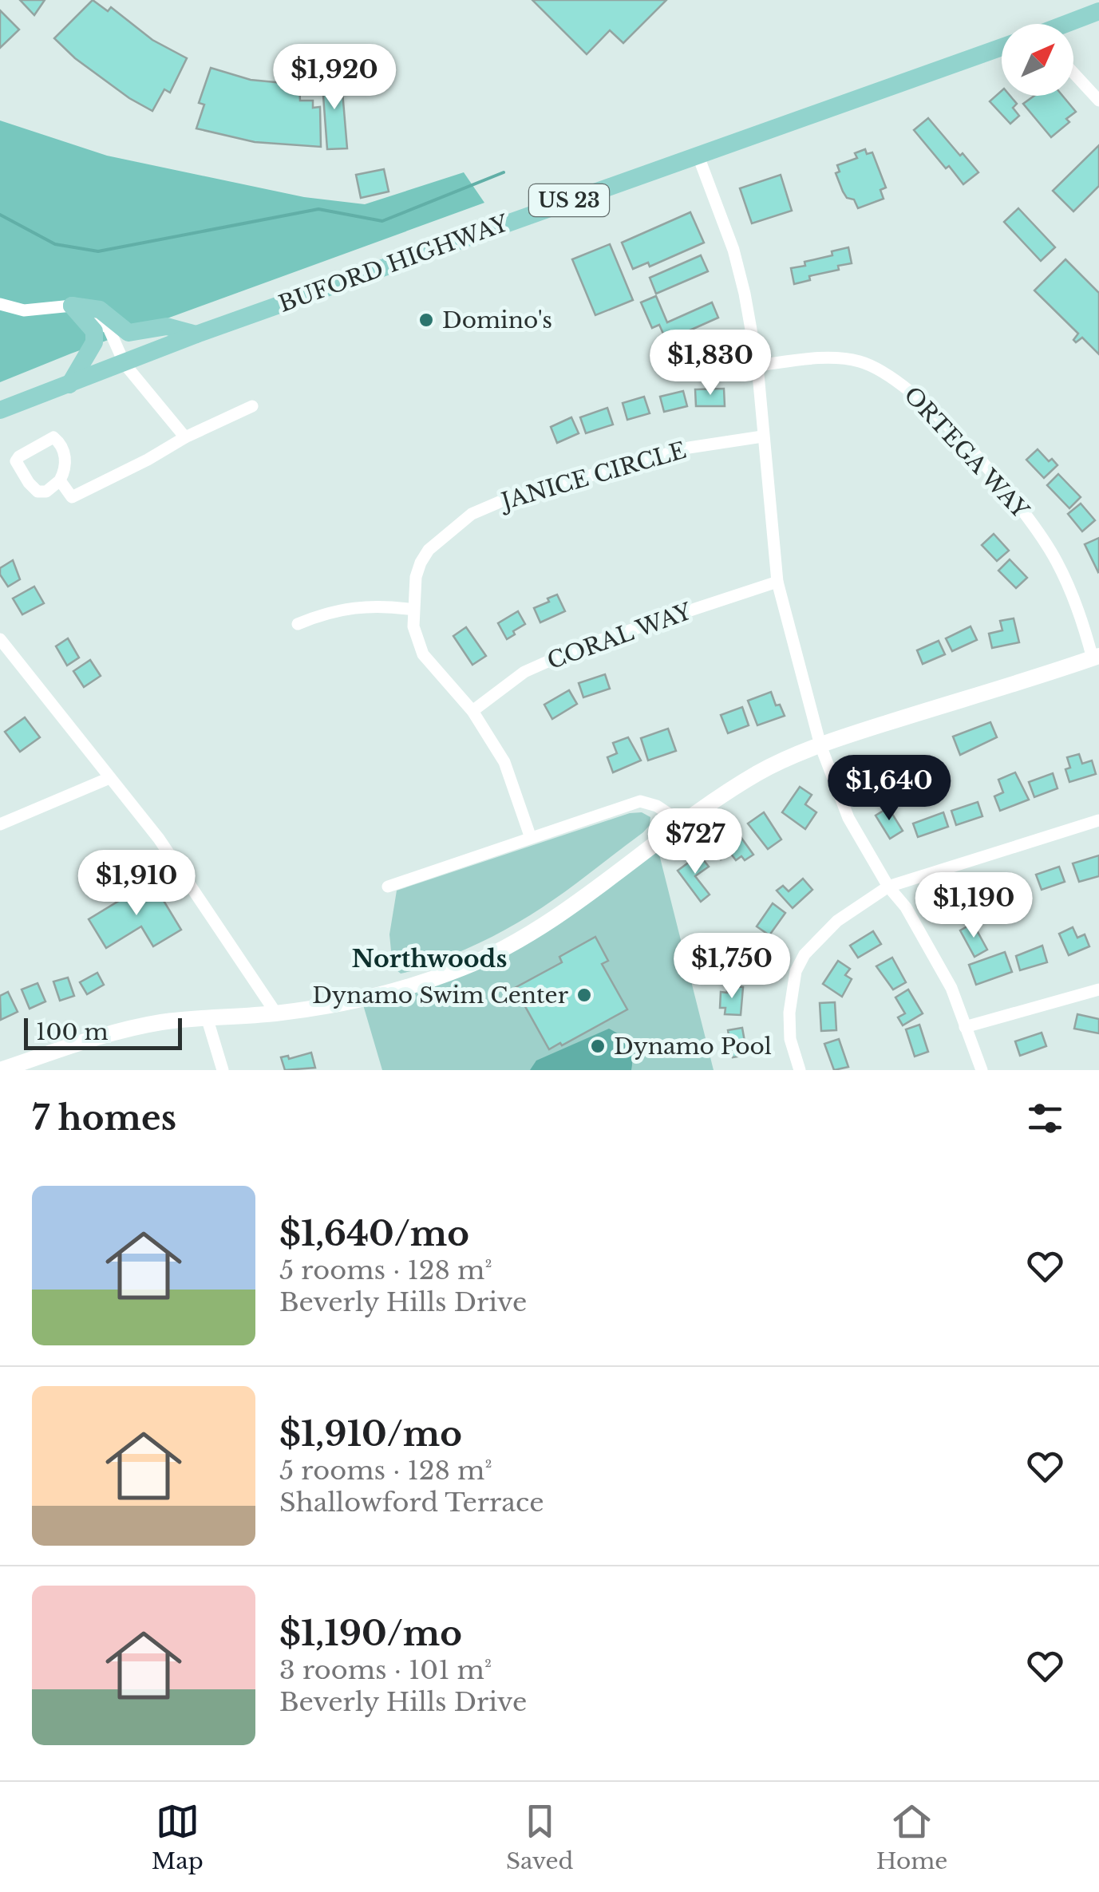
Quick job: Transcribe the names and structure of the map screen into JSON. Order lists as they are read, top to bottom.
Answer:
{
  "streets": {
    "main road": ["US 23", "BUFORD HIGHWAY"],
    "street": ["ORTEGA WAY", "JANICE CIRCLE", "CORAL WAY"]
  },
  "crossings": [
    ["JANICE CIRCLE", "CORAL WAY"]
  ],
  "districts": ["Northwoods"],
  "places": ["Domino's", "Dynamo Swim Center", "Dynamo Pool"],
  "scale_bar": "100 m",
  "north": "top right",
  "page": {
    "price": [
      "$1,920",
      "$1,830",
      "$1,640",
      "$727",
      "$1,910",
      "$1,190",
      "$1,750"
    ],
    "scale": "100 m",
    "heading": "7 homes",
    "list": [
      {
        "name": "$1,640/mo",
        "note": "5 rooms · 128 m² · Beverly Hills Drive"
      },
      {
        "name": "$1,910/mo",
        "note": "5 rooms · 128 m² · Shallowford Terrace"
      },
      {
        "name": "$1,190/mo",
        "note": "3 rooms · 101 m² · Beverly Hills Drive"
      }
    ],
    "tabs": ["Map", "Saved", "Home"]
  }
}
